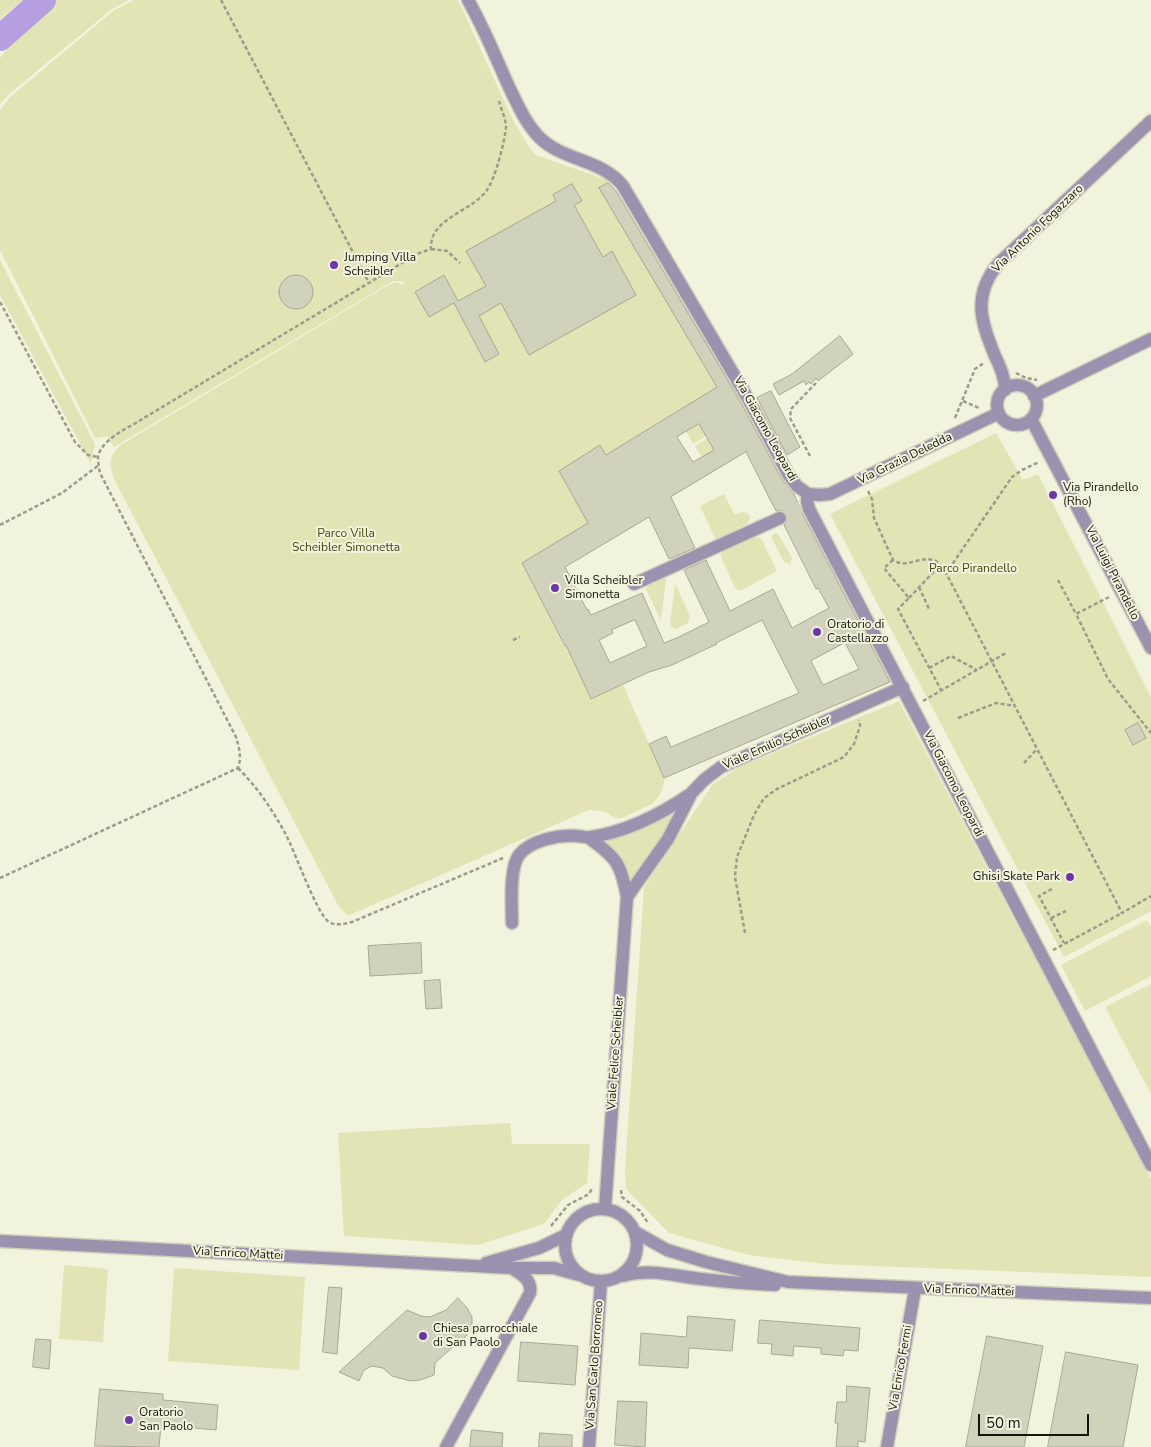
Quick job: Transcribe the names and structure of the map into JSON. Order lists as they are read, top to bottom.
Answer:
{
  "streets": {
    "street": [
      "Via Antonio Fogazzaro",
      "Via Giacomo Leopardi",
      "Via Grazia Deledda",
      "Via Luigi Pirandello",
      "Viale Emilio Scheibler",
      "Viale Felice Scheibler",
      "Via Enrico Mattei",
      "Via San Carlo Borromeo",
      "Via Enrico Fermi"
    ]
  },
  "crossings": [
    ["Via Antonio Fogazzaro", "Via Grazia Deledda"],
    ["Via Antonio Fogazzaro", "Via Luigi Pirandello"],
    ["Via Giacomo Leopardi", "Via Grazia Deledda"],
    ["Via Giacomo Leopardi", "Viale Emilio Scheibler"],
    ["Via Grazia Deledda", "Via Luigi Pirandello"],
    ["Viale Emilio Scheibler", "Viale Felice Scheibler"],
    ["Viale Felice Scheibler", "Via Enrico Mattei"],
    ["Viale Felice Scheibler", "Via San Carlo Borromeo"],
    ["Via Enrico Mattei", "Via San Carlo Borromeo"],
    ["Via Enrico Mattei", "Via Enrico Fermi"]
  ],
  "parks": ["Parco Villa Scheibler Simonetta", "Parco Pirandello"],
  "places": [
    "Jumping Villa Scheibler",
    "Via Pirandello (Rho)",
    "Villa Scheibler Simonetta",
    "Oratorio di Castellazzo",
    "Ghisi Skate Park",
    "Chiesa parrocchiale di San Paolo",
    "Oratorio San Paolo"
  ],
  "scale_bar": "50 m"
}
